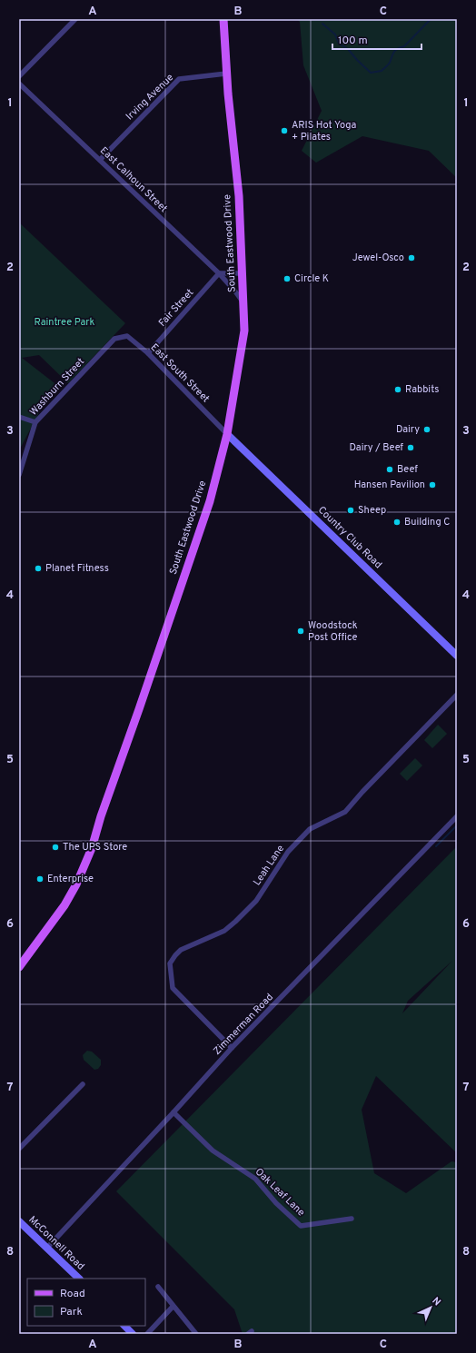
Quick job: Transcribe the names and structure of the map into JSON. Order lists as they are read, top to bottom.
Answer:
{
  "streets": {
    "main road": ["South Eastwood Drive"],
    "street": [
      "Irving Avenue",
      "East Calhoun Street",
      "Fair Street",
      "East South Street",
      "Washburn Street",
      "Country Club Road",
      "Leah Lane",
      "Zimmerman Road",
      "Oak Leaf Lane",
      "McConnell Road"
    ]
  },
  "crossings": [
    ["Irving Avenue", "East Calhoun Street"],
    ["Irving Avenue", "South Eastwood Drive"],
    ["East Calhoun Street", "South Eastwood Drive"],
    ["East Calhoun Street", "Fair Street"],
    ["South Eastwood Drive", "East South Street"],
    ["South Eastwood Drive", "Country Club Road"],
    ["Fair Street", "East South Street"],
    ["East South Street", "Washburn Street"],
    ["East South Street", "Country Club Road"],
    ["Leah Lane", "Zimmerman Road"],
    ["Zimmerman Road", "Oak Leaf Lane"],
    ["Zimmerman Road", "McConnell Road"]
  ],
  "parks": ["Raintree Park"],
  "places": [
    "ARIS Hot Yoga + Pilates",
    "Jewel-Osco",
    "Circle K",
    "Rabbits",
    "Dairy",
    "Dairy / Beef",
    "Beef",
    "Hansen Pavilion",
    "Sheep",
    "Building C",
    "Planet Fitness",
    "Woodstock Post Office",
    "The UPS Store",
    "Enterprise"
  ],
  "legend": ["Road", "Park"],
  "scale_bar": "100 m",
  "north": "top right",
  "grid": {
    "columns": ["A", "B", "C"],
    "rows": [
      "1",
      "2",
      "3",
      "4",
      "5",
      "6",
      "7",
      "8"
    ]
  }
}
